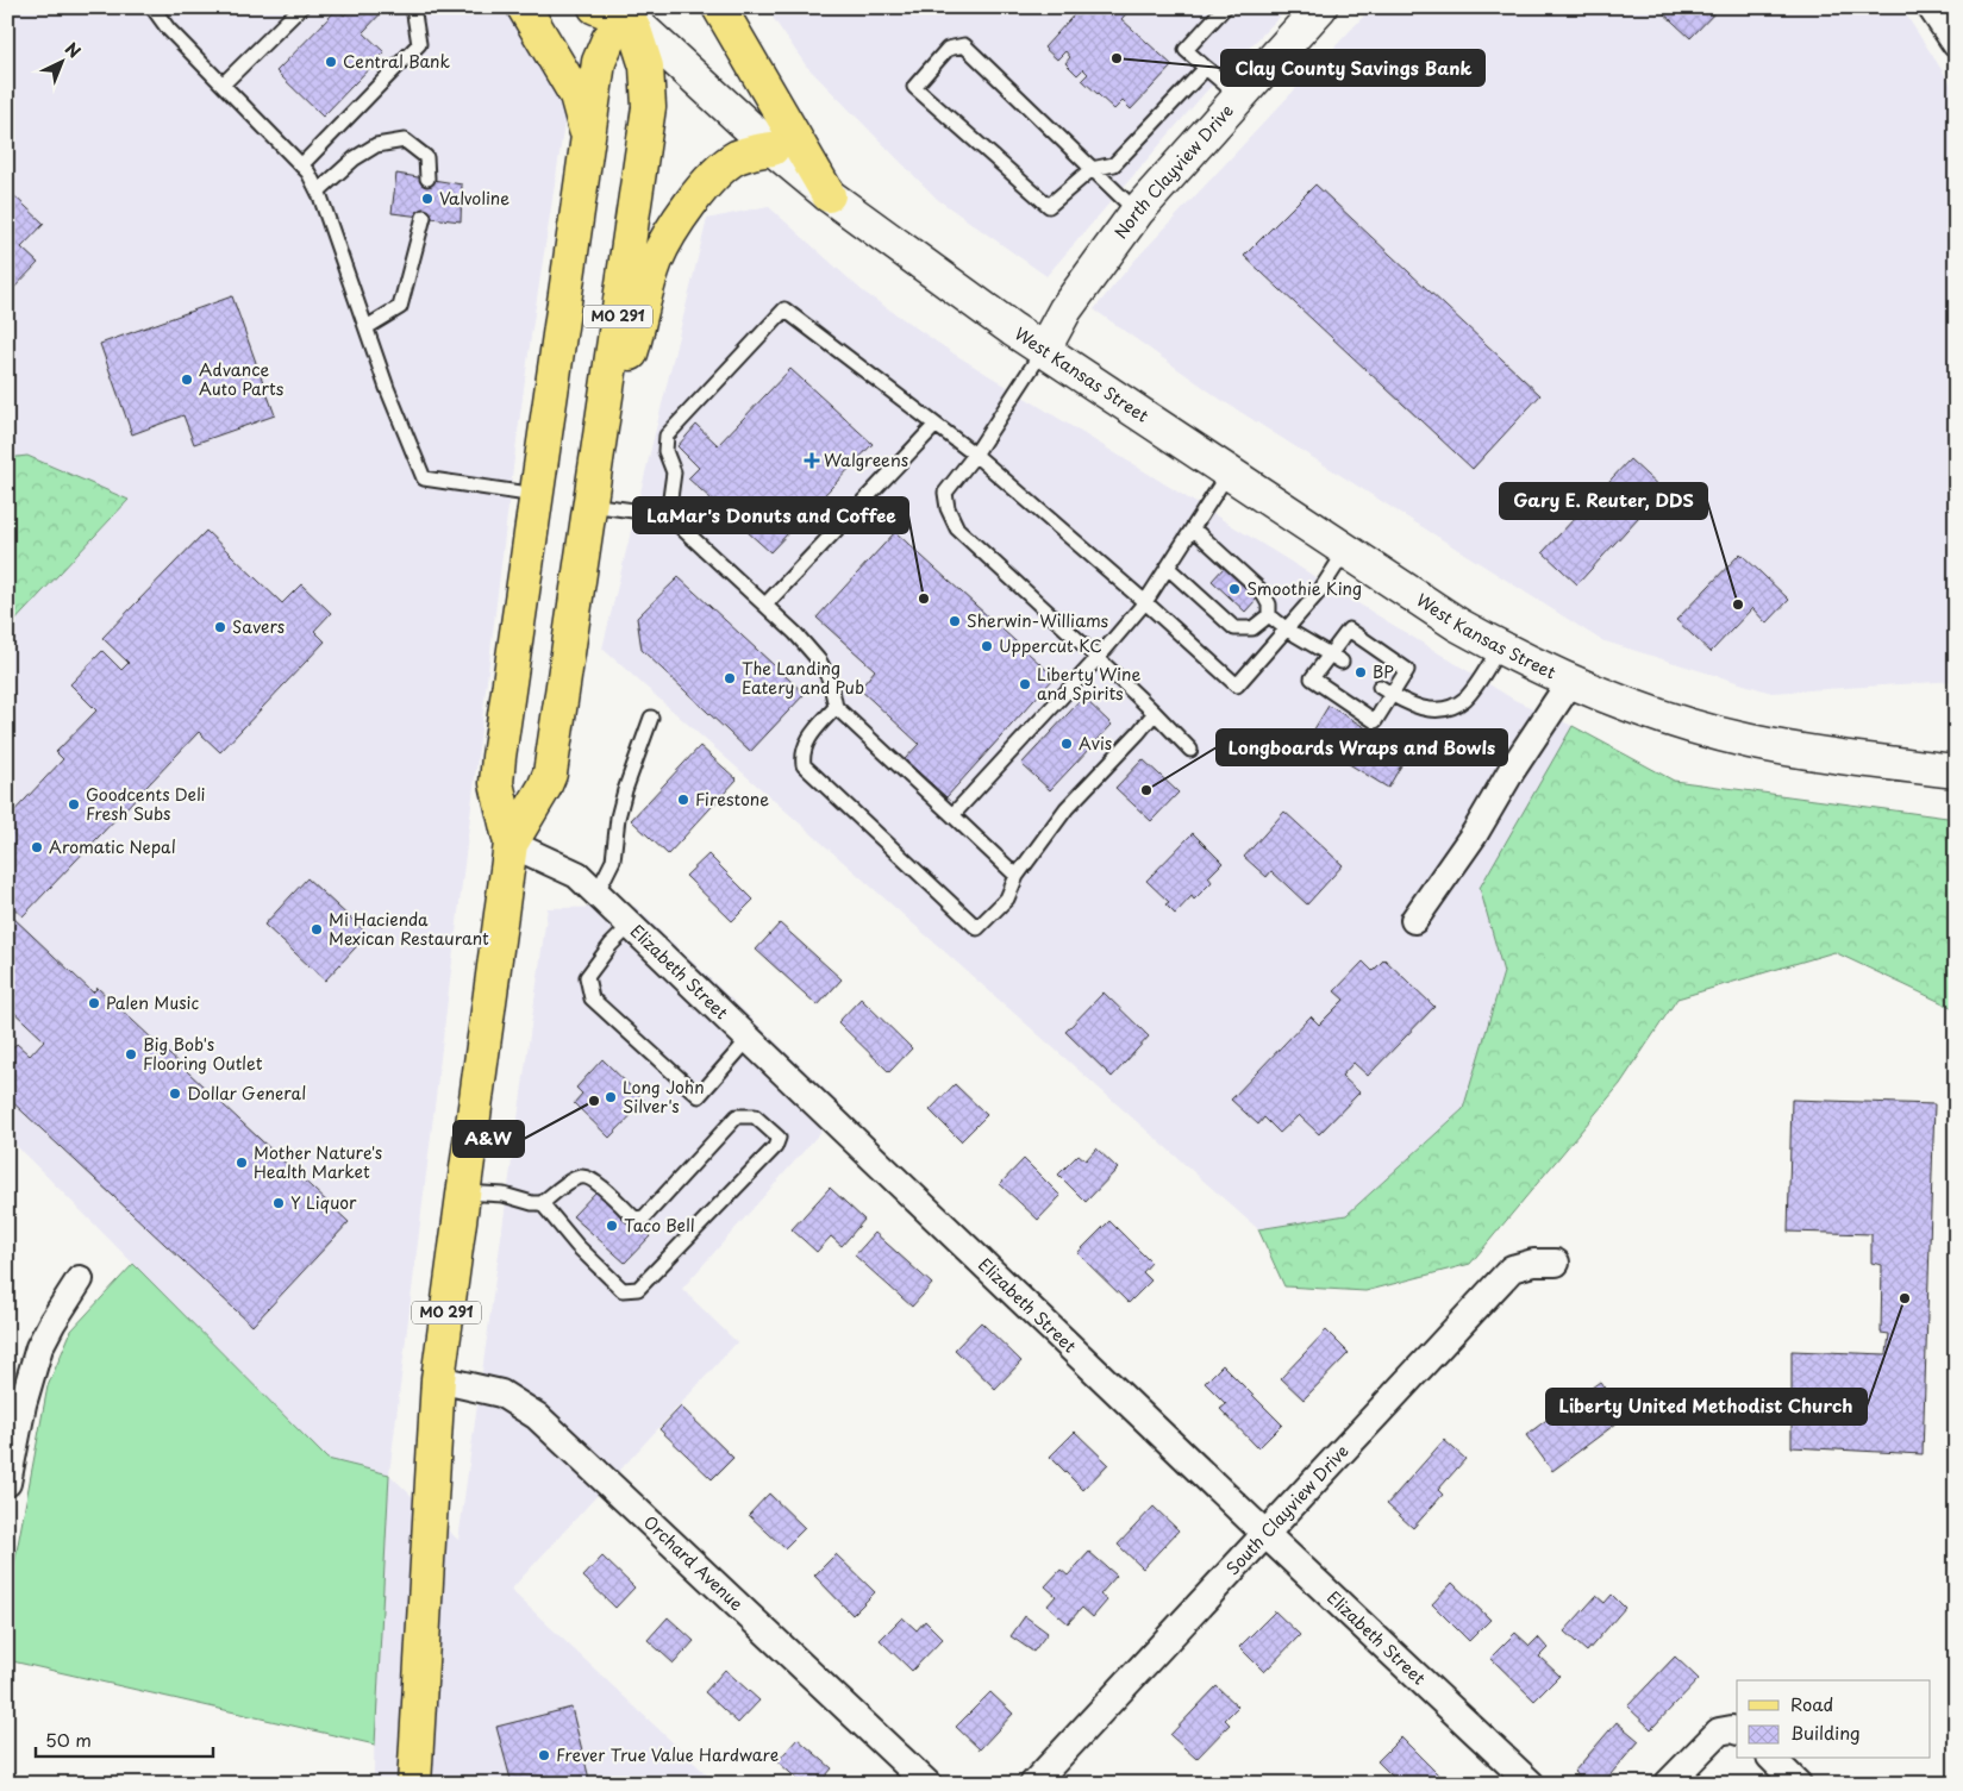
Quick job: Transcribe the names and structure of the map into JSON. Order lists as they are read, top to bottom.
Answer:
{
  "streets": {
    "main road": ["North Clayview Drive", "MO 291", "West Kansas Street"],
    "street": ["Elizabeth Street", "South Clayview Drive", "Orchard Avenue"]
  },
  "crossings": [
    ["North Clayview Drive", "West Kansas Street"],
    ["MO 291", "West Kansas Street"],
    ["MO 291", "Elizabeth Street"],
    ["MO 291", "Orchard Avenue"],
    ["Elizabeth Street", "South Clayview Drive"]
  ],
  "places": {
    "other": [
      "Clay County Savings Bank",
      "Central Bank",
      "Valvoline",
      "Advance Auto Parts",
      "Smoothie King",
      "LaMar's Donuts and Coffee",
      "Gary E. Reuter, DDS",
      "Sherwin-Williams",
      "Savers",
      "Uppercut KC",
      "BP",
      "The Landing Eatery and Pub",
      "Liberty Wine and Spirits",
      "Avis",
      "Longboards Wraps and Bowls",
      "Firestone",
      "Goodcents Deli Fresh Subs",
      "Aromatic Nepal",
      "Mi Hacienda Mexican Restaurant",
      "Palen Music",
      "Big Bob's Flooring Outlet",
      "Dollar General",
      "Long John Silver's",
      "A&W",
      "Mother Nature's Health Market",
      "Y Liquor",
      "Taco Bell",
      "Liberty United Methodist Church",
      "Frever True Value Hardware"
    ],
    "health": ["Walgreens"]
  },
  "legend": ["Road", "Building"],
  "scale_bar": "50 m",
  "north": "top right"
}
